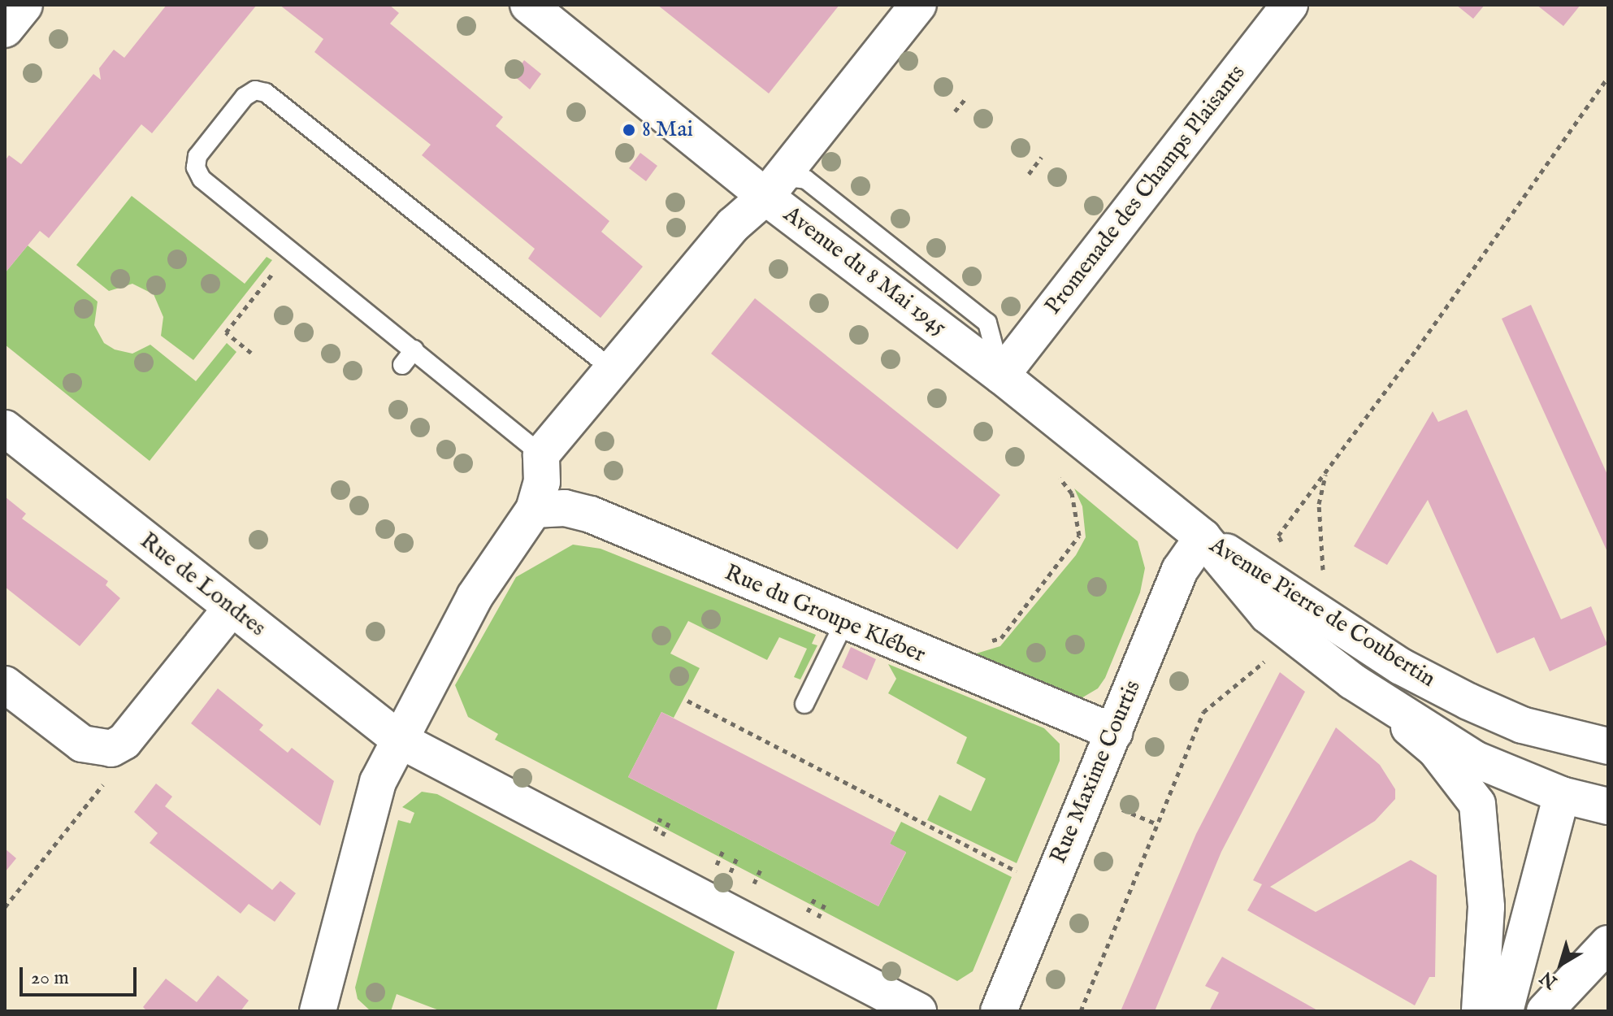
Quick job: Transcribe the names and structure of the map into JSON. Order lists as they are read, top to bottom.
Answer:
{
  "streets": {
    "street": [
      "Promenade des Champs Plaisants",
      "Avenue du 8 Mai 1945",
      "Rue de Londres",
      "Avenue Pierre de Coubertin",
      "Rue du Groupe Kléber",
      "Rue Maxime Courtis"
    ]
  },
  "crossings": [
    ["Promenade des Champs Plaisants", "Avenue du 8 Mai 1945"],
    ["Avenue du 8 Mai 1945", "Avenue Pierre de Coubertin"],
    ["Avenue du 8 Mai 1945", "Rue Maxime Courtis"],
    ["Avenue Pierre de Coubertin", "Rue Maxime Courtis"],
    ["Rue du Groupe Kléber", "Rue Maxime Courtis"]
  ],
  "places": ["8 Mai"],
  "scale_bar": "20 m",
  "north": "bottom left"
}
